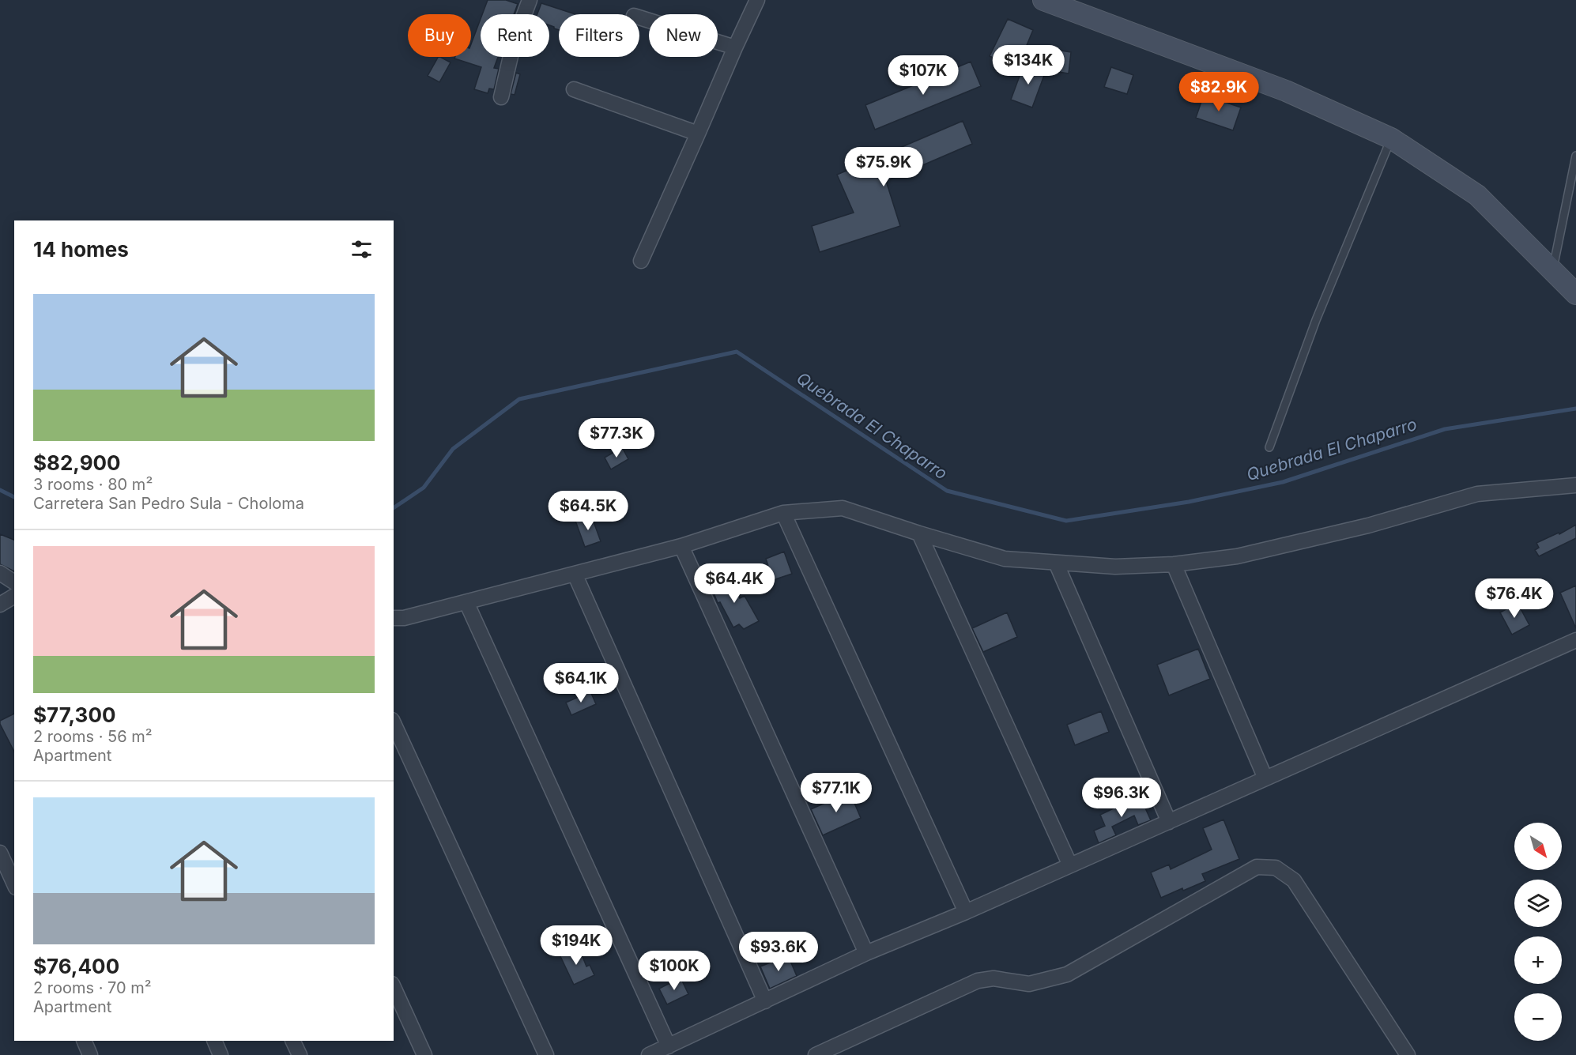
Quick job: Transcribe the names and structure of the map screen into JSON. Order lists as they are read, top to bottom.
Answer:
{
  "water": ["Quebrada El Chaparro"],
  "north": "bottom right",
  "page": {
    "chip": [
      "Buy",
      "Rent",
      "Filters",
      "New"
    ],
    "price": [
      "$134K",
      "$107K",
      "$82.9K",
      "$75.9K",
      "$77.3K",
      "$64.5K",
      "$64.4K",
      "$76.4K",
      "$64.1K",
      "$77.1K",
      "$96.3K",
      "$194K",
      "$93.6K",
      "$100K"
    ],
    "heading": "14 homes",
    "list": [
      {
        "name": "$82,900",
        "note": "3 rooms · 80 m² · Carretera San Pedro Sula - Choloma"
      },
      {
        "name": "$77,300",
        "note": "2 rooms · 56 m² · Apartment"
      },
      {
        "name": "$76,400",
        "note": "2 rooms · 70 m² · Apartment"
      }
    ],
    "map_buttons": ["+", "−"]
  }
}
